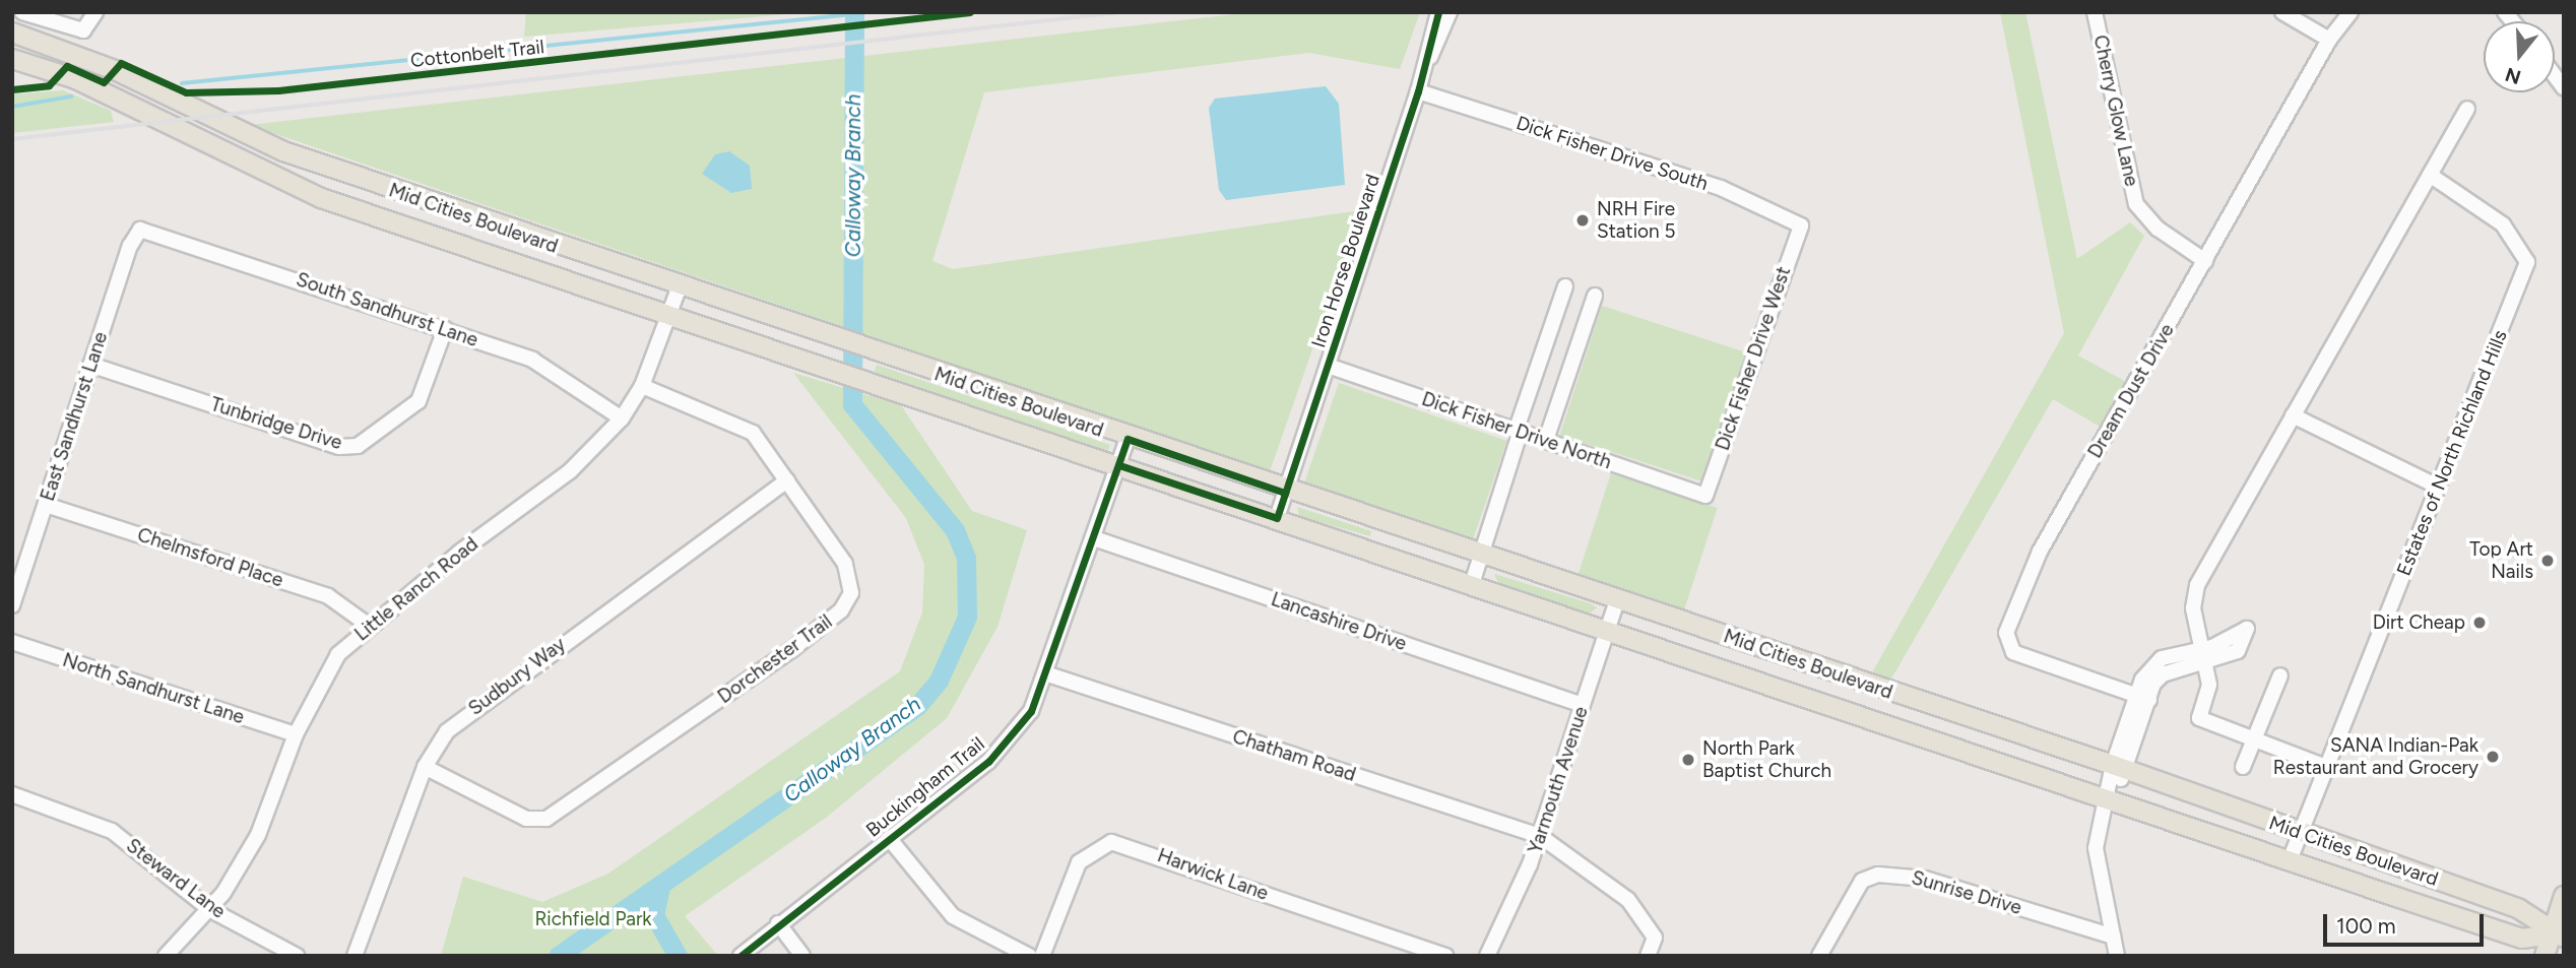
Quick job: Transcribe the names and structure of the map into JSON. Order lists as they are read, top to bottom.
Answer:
{
  "streets": {
    "main road": ["Mid Cities Boulevard"],
    "street": [
      "Cherry Glow Lane",
      "Dick Fisher Drive South",
      "Iron Horse Boulevard",
      "South Sandhurst Lane",
      "Dick Fisher Drive West",
      "Dream Dust Drive",
      "East Sandhurst Lane",
      "Tunbridge Drive",
      "Dick Fisher Drive North",
      "Estates of North Richland Hills",
      "Chelmsford Place",
      "Little Ranch Road",
      "Lancashire Drive",
      "Dorchester Trail",
      "Sudbury Way",
      "North Sandhurst Lane",
      "Chatham Road",
      "Yarmouth Avenue",
      "Buckingham Trail",
      "Harwick Lane",
      "Steward Lane",
      "Sunrise Drive"
    ],
    "cycle path": ["Cottonbelt Trail"]
  },
  "crossings": [
    ["Cherry Glow Lane", "Dream Dust Drive"],
    ["Dick Fisher Drive South", "Iron Horse Boulevard"],
    ["Dick Fisher Drive South", "Dick Fisher Drive West"],
    ["Mid Cities Boulevard", "Iron Horse Boulevard"],
    ["Mid Cities Boulevard", "Estates of North Richland Hills"],
    ["Mid Cities Boulevard", "Little Ranch Road"],
    ["Mid Cities Boulevard", "Yarmouth Avenue"],
    ["Mid Cities Boulevard", "Buckingham Trail"],
    ["Iron Horse Boulevard", "Dick Fisher Drive North"],
    ["South Sandhurst Lane", "East Sandhurst Lane"],
    ["South Sandhurst Lane", "Tunbridge Drive"],
    ["South Sandhurst Lane", "Little Ranch Road"],
    ["Dick Fisher Drive West", "Dick Fisher Drive North"],
    ["East Sandhurst Lane", "Tunbridge Drive"],
    ["East Sandhurst Lane", "Chelmsford Place"],
    ["Chelmsford Place", "Little Ranch Road"],
    ["Little Ranch Road", "Dorchester Trail"],
    ["Little Ranch Road", "North Sandhurst Lane"],
    ["Little Ranch Road", "Steward Lane"],
    ["Lancashire Drive", "Yarmouth Avenue"],
    ["Lancashire Drive", "Buckingham Trail"],
    ["Dorchester Trail", "Sudbury Way"],
    ["Chatham Road", "Yarmouth Avenue"],
    ["Chatham Road", "Buckingham Trail"]
  ],
  "water": ["Calloway Branch"],
  "parks": ["Richfield Park"],
  "places": [
    "NRH Fire Station 5",
    "Top Art Nails",
    "Dirt Cheap",
    "SANA Indian-Pak Restaurant and Grocery",
    "North Park Baptist Church"
  ],
  "scale_bar": "100 m",
  "north": "bottom"
}
